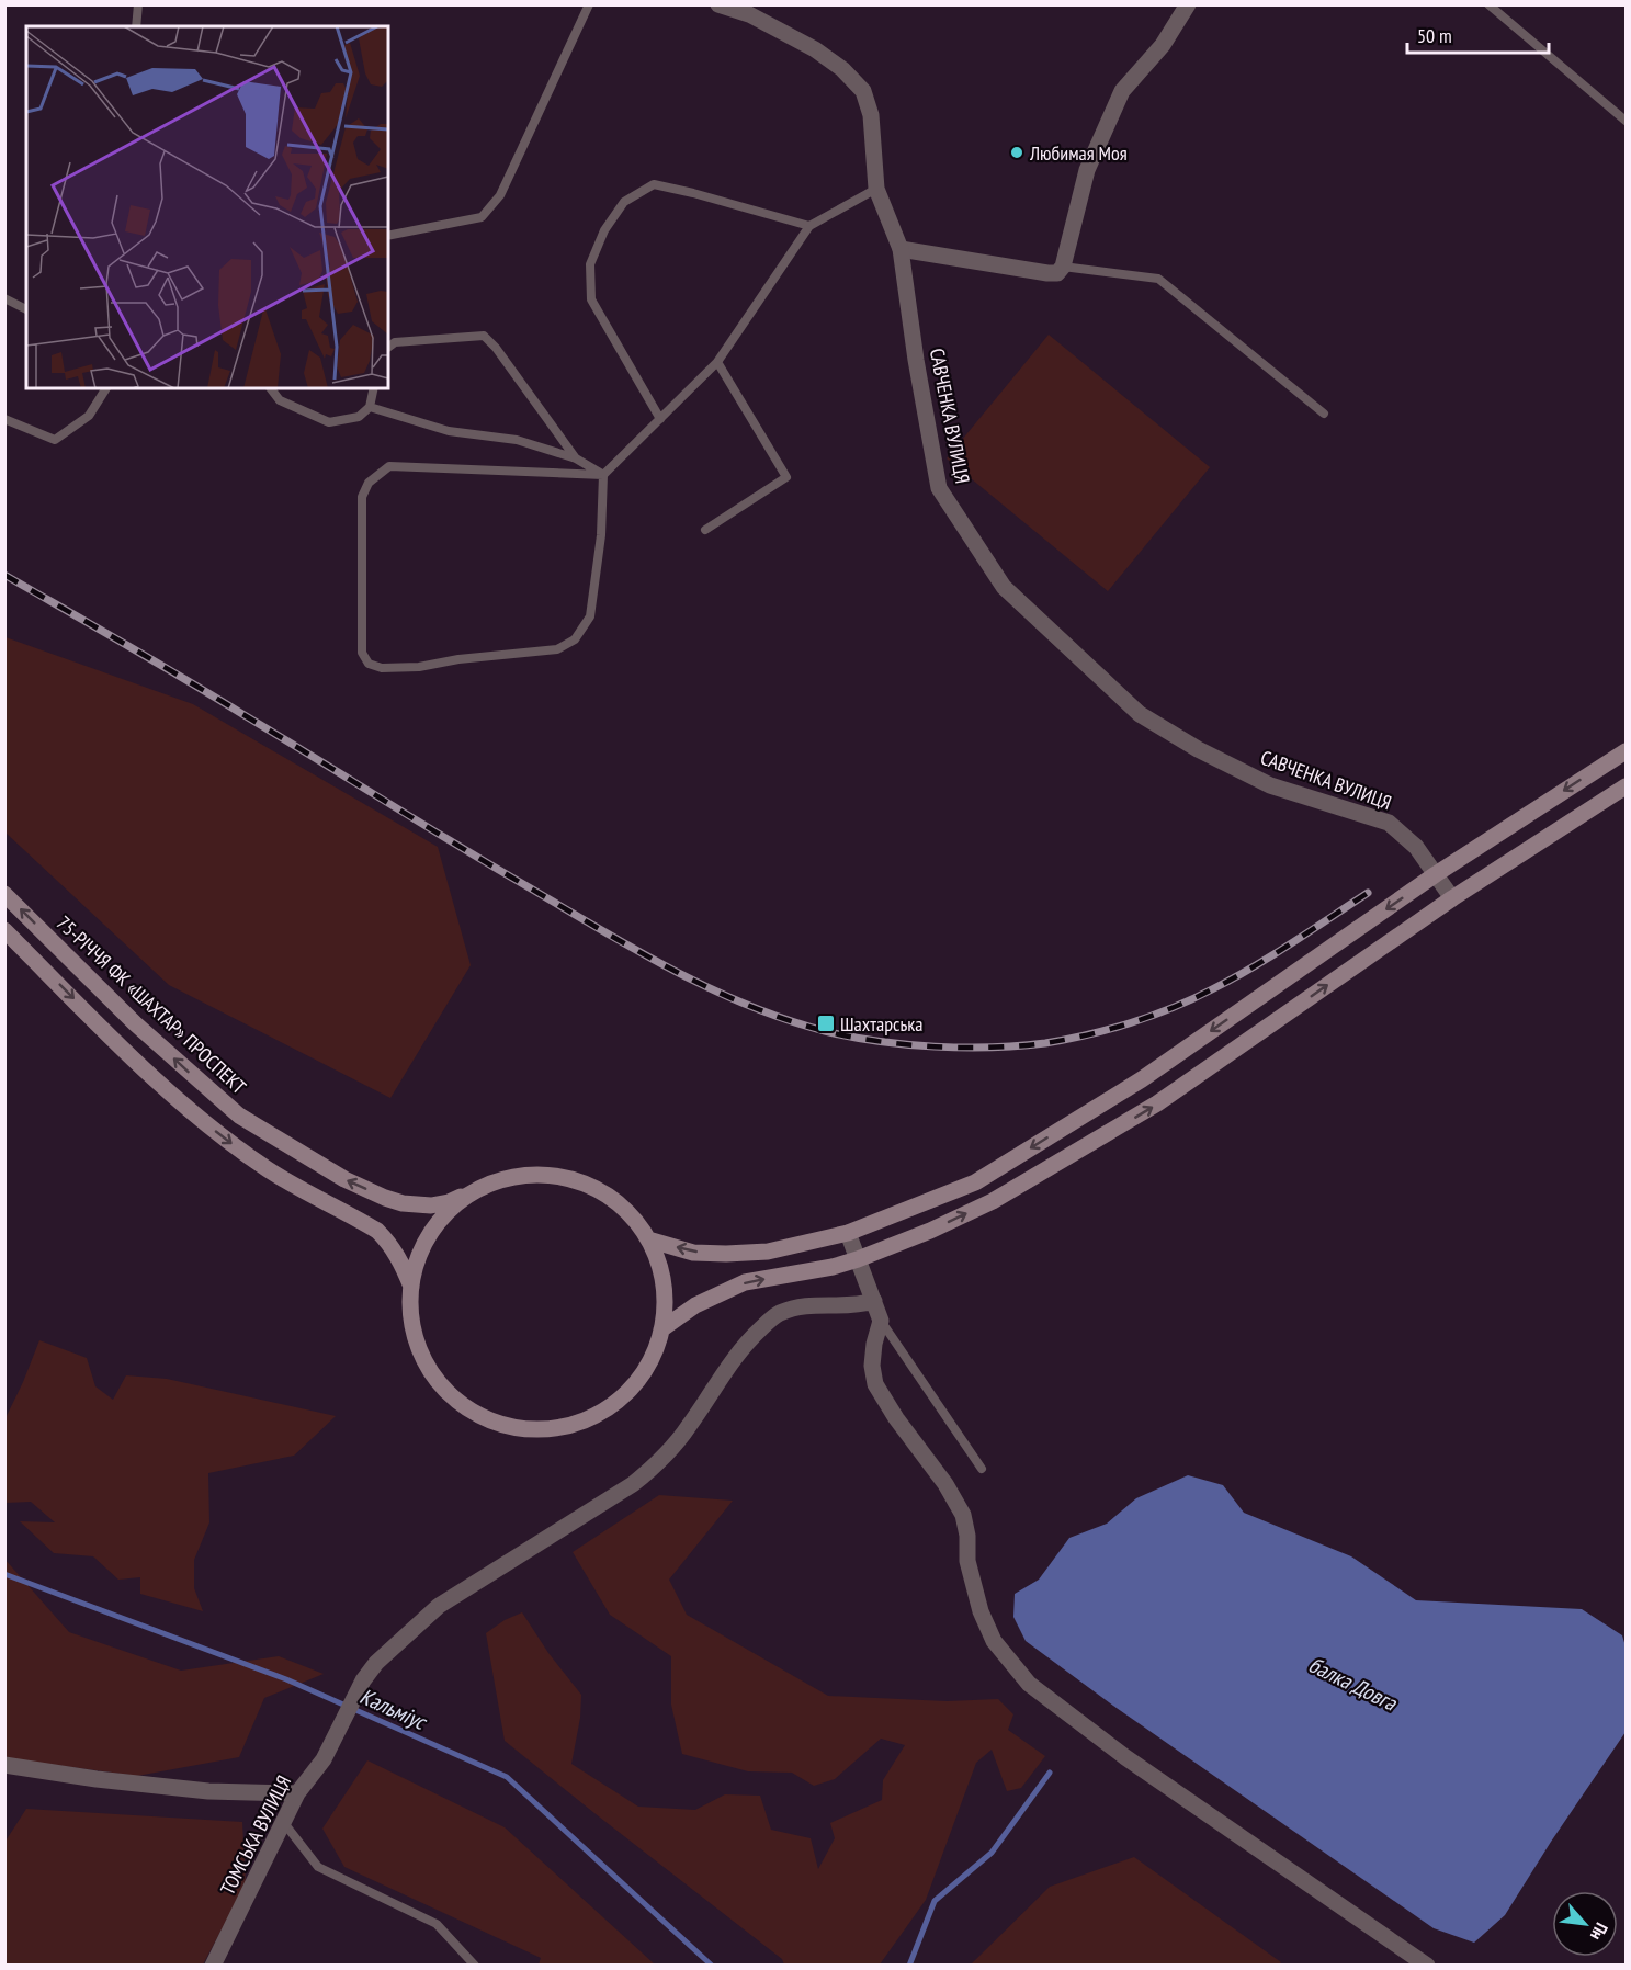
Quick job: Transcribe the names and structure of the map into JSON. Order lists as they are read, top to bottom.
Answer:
{
  "streets": {
    "main road": ["75-РІЧЧЯ ФК «ШАХТАР» ПРОСПЕКТ"],
    "street": ["САВЧЕНКА ВУЛИЦЯ", "ТОМСЬКА ВУЛИЦЯ"]
  },
  "water": ["балка Довга", "Кальміус"],
  "places": {
    "other": ["Любимая Моя"],
    "transit": ["Шахтарська"]
  },
  "scale_bar": "50 m",
  "north": "bottom right"
}
